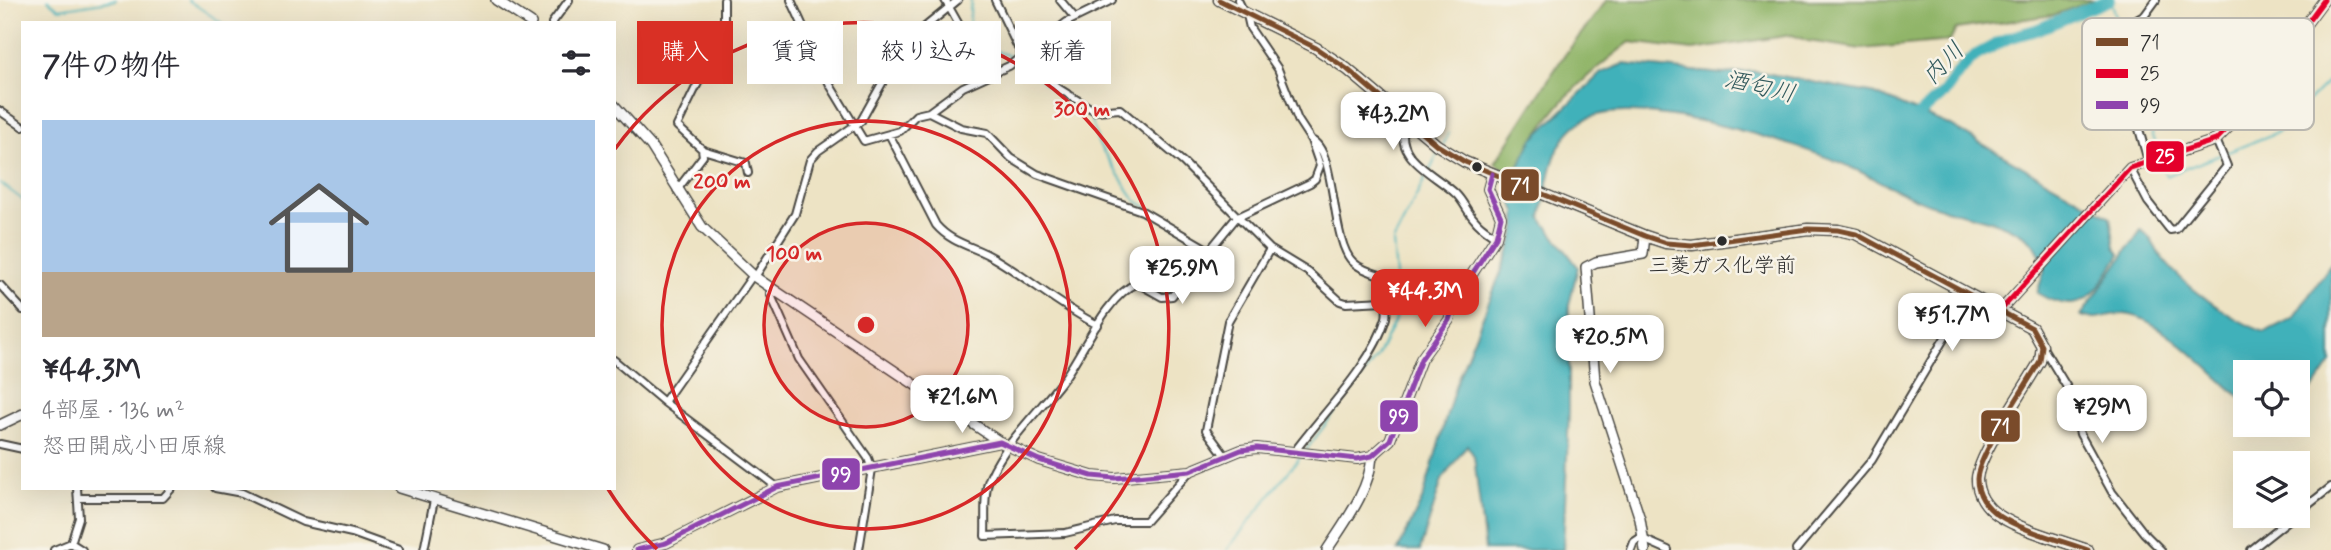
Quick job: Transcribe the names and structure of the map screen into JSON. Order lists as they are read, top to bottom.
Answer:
{
  "water": ["内川", "酒匂川"],
  "places": ["三菱ガス化学前"],
  "lines": ["transit line 71", "transit line 25", "transit line 99"],
  "legend": ["71", "25", "99"],
  "page": {
    "chip": [
      "購入",
      "賃貸",
      "絞り込み",
      "新着"
    ],
    "heading": "7件の物件",
    "price": [
      "¥43.2M",
      "¥25.9M",
      "¥44.3M",
      "¥51.7M",
      "¥20.5M",
      "¥21.6M",
      "¥29M"
    ],
    "list": [
      {
        "name": "¥44.3M",
        "note": "4部屋 · 136 m² · 怒田開成小田原線"
      }
    ]
  },
  "rings": ["300 m", "200 m", "100 m"]
}
